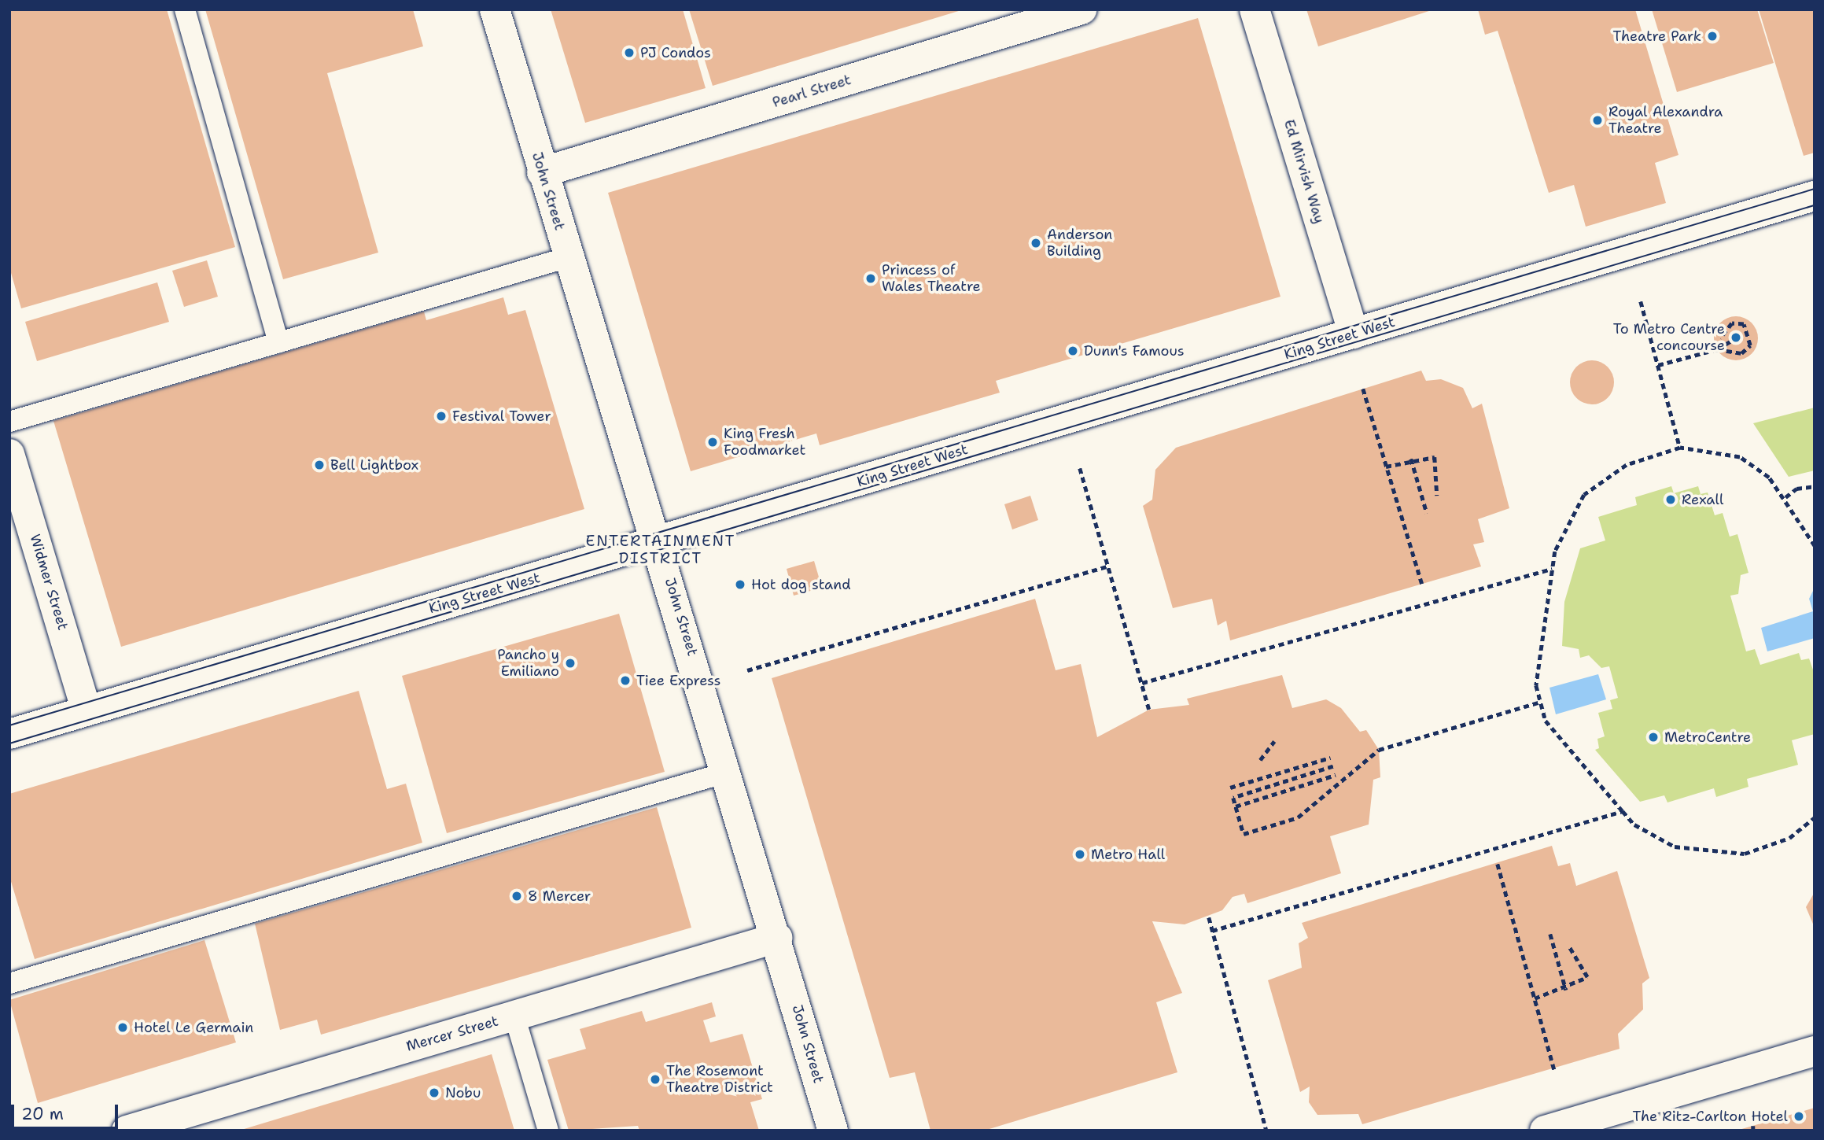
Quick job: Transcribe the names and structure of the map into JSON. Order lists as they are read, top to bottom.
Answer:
{
  "streets": {
    "street": [
      "Pearl Street",
      "Ed Mirvish Way",
      "John Street",
      "King Street West",
      "Widmer Street",
      "Mercer Street"
    ]
  },
  "crossings": [
    ["Pearl Street", "John Street"],
    ["Ed Mirvish Way", "King Street West"],
    ["John Street", "King Street West"],
    ["John Street", "Mercer Street"],
    ["King Street West", "Widmer Street"]
  ],
  "districts": ["ENTERTAINMENT DISTRICT"],
  "places": [
    "Theatre Park",
    "PJ Condos",
    "Royal Alexandra Theatre",
    "Anderson Building",
    "Princess of Wales Theatre",
    "To Metro Centre concourse",
    "Dunn's Famous",
    "Festival Tower",
    "King Fresh Foodmarket",
    "Bell Lightbox",
    "Rexall",
    "Hot dog stand",
    "Pancho y Emiliano",
    "Tiee Express",
    "MetroCentre",
    "Metro Hall",
    "8 Mercer",
    "Hotel Le Germain",
    "The Rosemont Theatre District",
    "Nobu",
    "The Ritz-Carlton Hotel"
  ],
  "scale_bar": "20 m"
}
